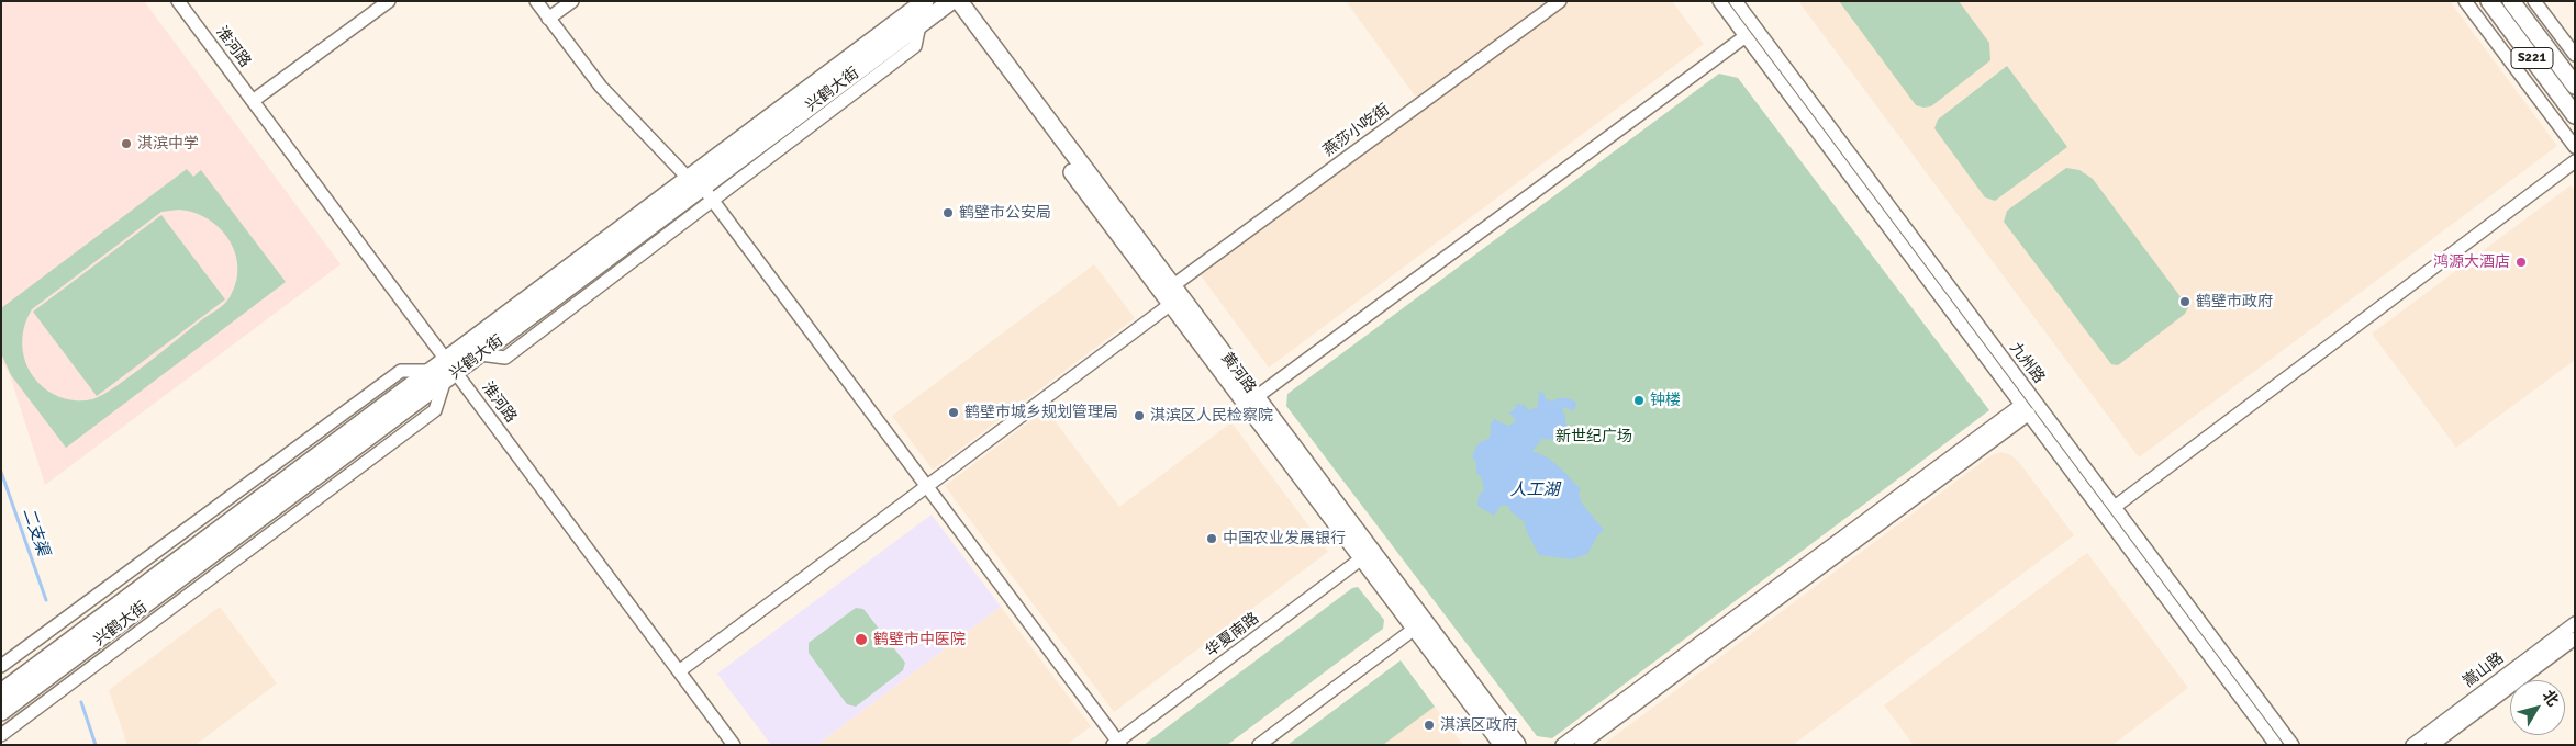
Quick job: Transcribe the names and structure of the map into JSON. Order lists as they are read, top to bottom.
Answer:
{
  "streets": {
    "main road": ["S221", "兴鹤大街", "黄河路"],
    "street": [
      "淮河路",
      "燕莎小吃街",
      "九州路",
      "华夏南路",
      "嵩山路"
    ]
  },
  "crossings": [
    ["淮河路", "兴鹤大街"],
    ["兴鹤大街", "黄河路"],
    ["燕莎小吃街", "黄河路"],
    ["黄河路", "华夏南路"]
  ],
  "water": ["人工湖", "二支渠"],
  "parks": ["新世纪广场"],
  "places": [
    "淇滨中学",
    "鹤壁市公安局",
    "鸿源大酒店",
    "鹤壁市政府",
    "钟楼",
    "鹤壁市城乡规划管理局",
    "淇滨区人民检察院",
    "中国农业发展银行",
    "鹤壁市中医院",
    "淇滨区政府"
  ],
  "north": "top right"
}
